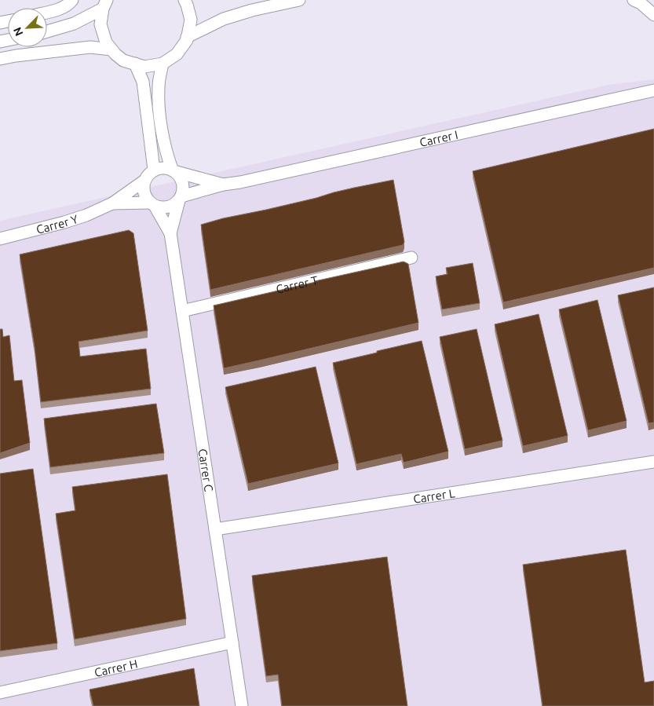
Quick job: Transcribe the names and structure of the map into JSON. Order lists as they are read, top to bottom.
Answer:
{
  "streets": {
    "street": [
      "Carrer I",
      "Carrer Y",
      "Carrer T",
      "Carrer C",
      "Carrer L",
      "Carrer H"
    ]
  },
  "crossings": [
    ["Carrer I", "Carrer Y"],
    ["Carrer I", "Carrer C"],
    ["Carrer Y", "Carrer C"],
    ["Carrer T", "Carrer C"],
    ["Carrer C", "Carrer L"],
    ["Carrer C", "Carrer H"]
  ],
  "north": "bottom left"
}
